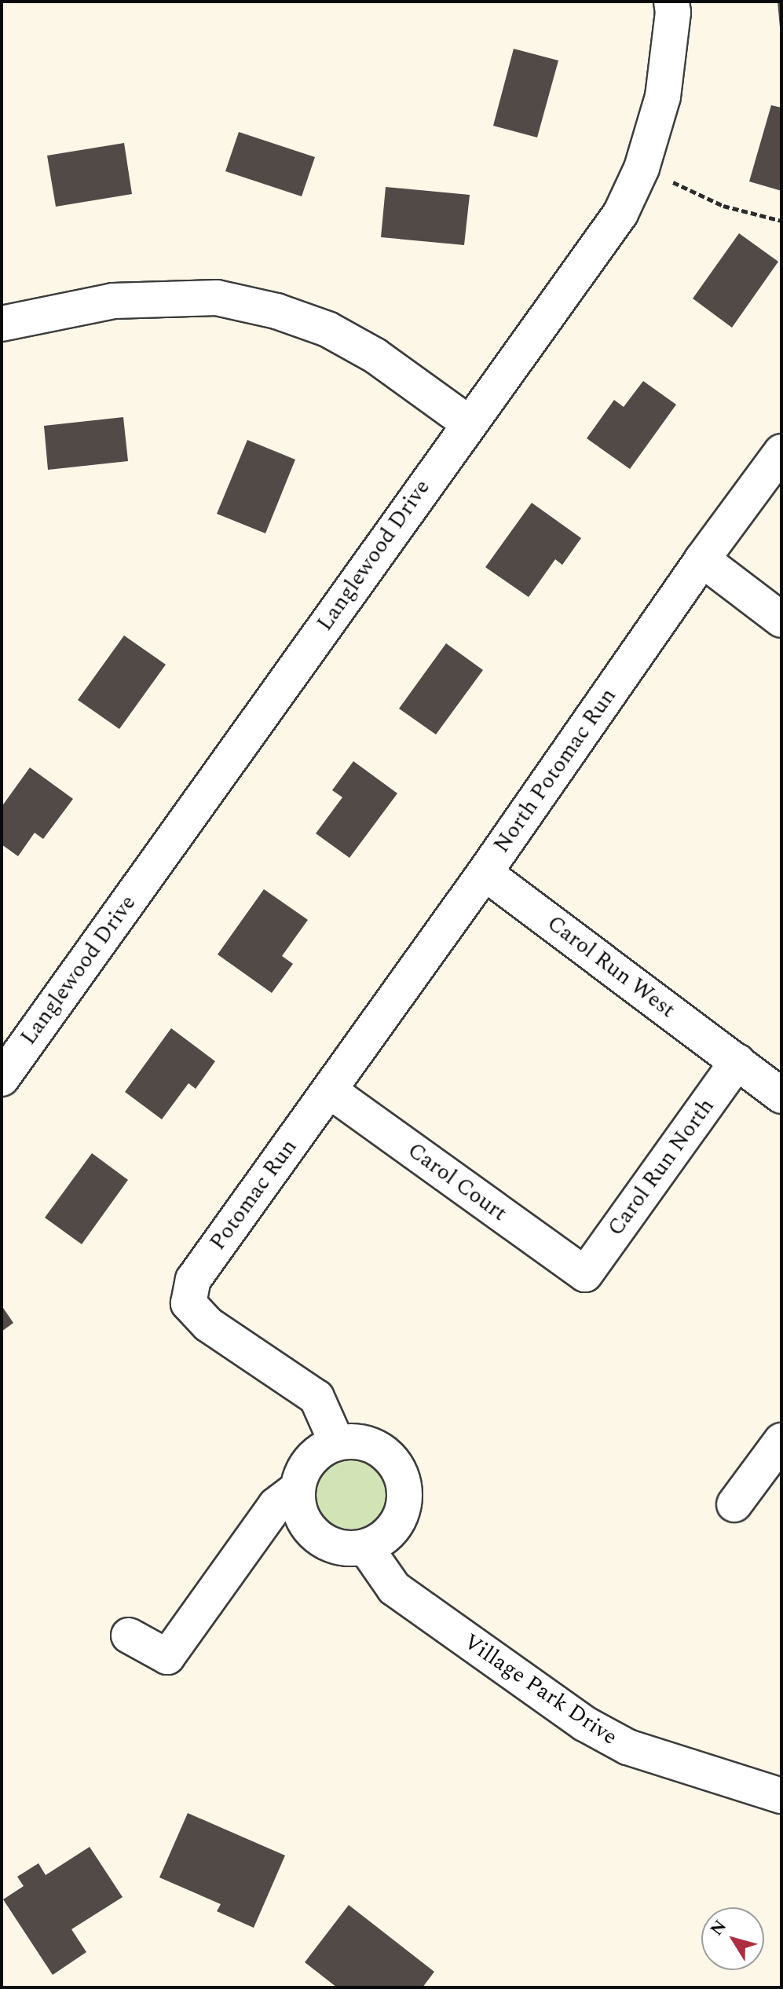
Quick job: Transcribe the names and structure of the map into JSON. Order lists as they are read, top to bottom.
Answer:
{
  "streets": {
    "street": [
      "Langlewood Drive",
      "North Potomac Run",
      "Carol Run West",
      "Carol Run North",
      "Carol Court",
      "Potomac Run",
      "Village Park Drive"
    ]
  },
  "crossings": [
    ["North Potomac Run", "Carol Run West"],
    ["North Potomac Run", "Carol Court"],
    ["North Potomac Run", "Potomac Run"],
    ["Carol Run West", "Carol Run North"],
    ["Carol Run North", "Carol Court"],
    ["Carol Court", "Potomac Run"],
    ["Potomac Run", "Village Park Drive"]
  ],
  "north": "top left"
}
